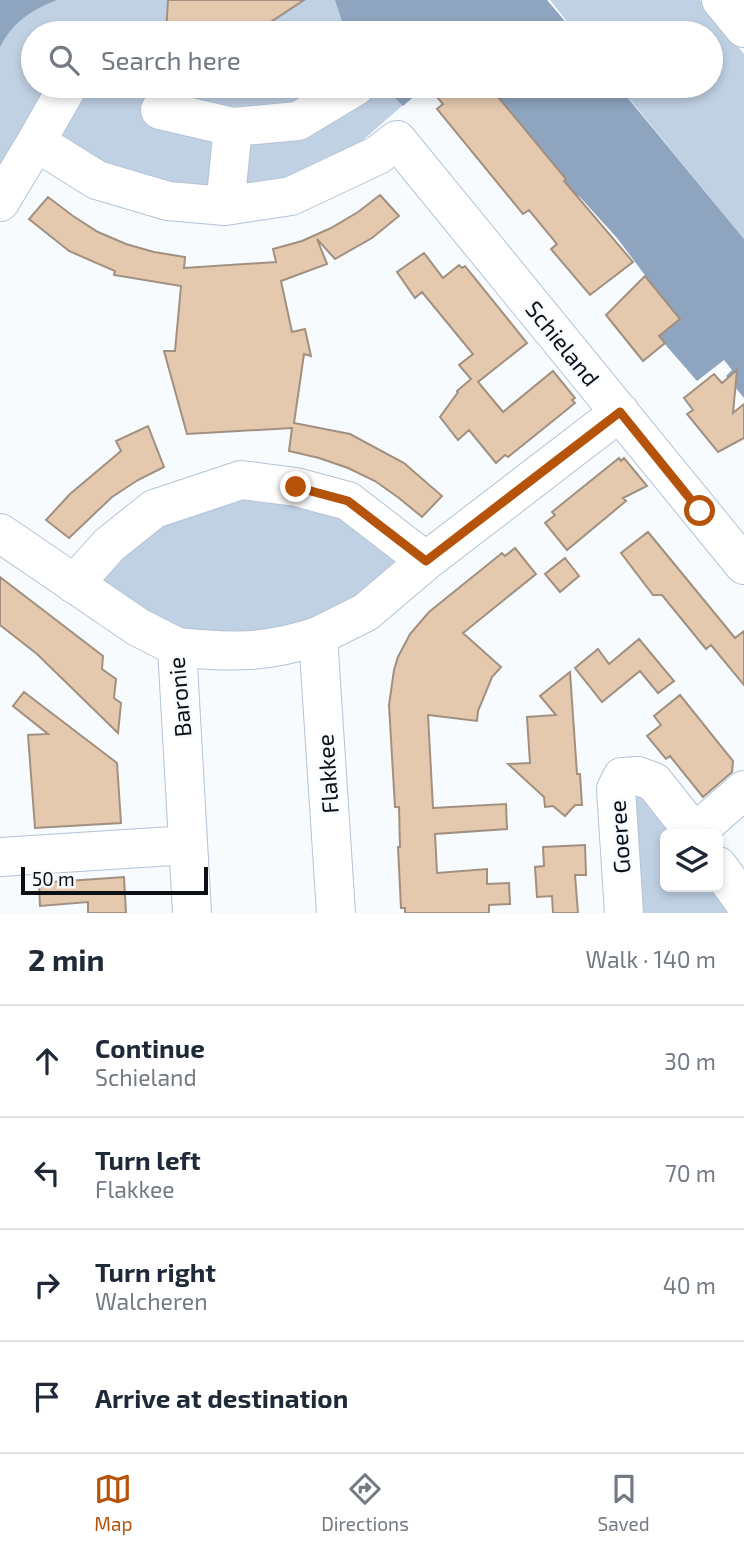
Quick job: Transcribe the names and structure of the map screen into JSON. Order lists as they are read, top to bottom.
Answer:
{
  "streets": {
    "street": [
      "Schieland",
      "Baronie",
      "Flakkee",
      "Goeree"
    ]
  },
  "scale_bar": "50 m",
  "page": {
    "search": "Search here",
    "scale": "50 m",
    "heading": ["2 min", "Walk · 140 m"],
    "list": [
      ["Continue", "Schieland", "30 m"],
      ["Turn left", "Flakkee", "70 m"],
      ["Turn right", "Walcheren", "40 m"],
      "Arrive at destination"
    ],
    "nav": ["Map", "Directions", "Saved"]
  }
}
